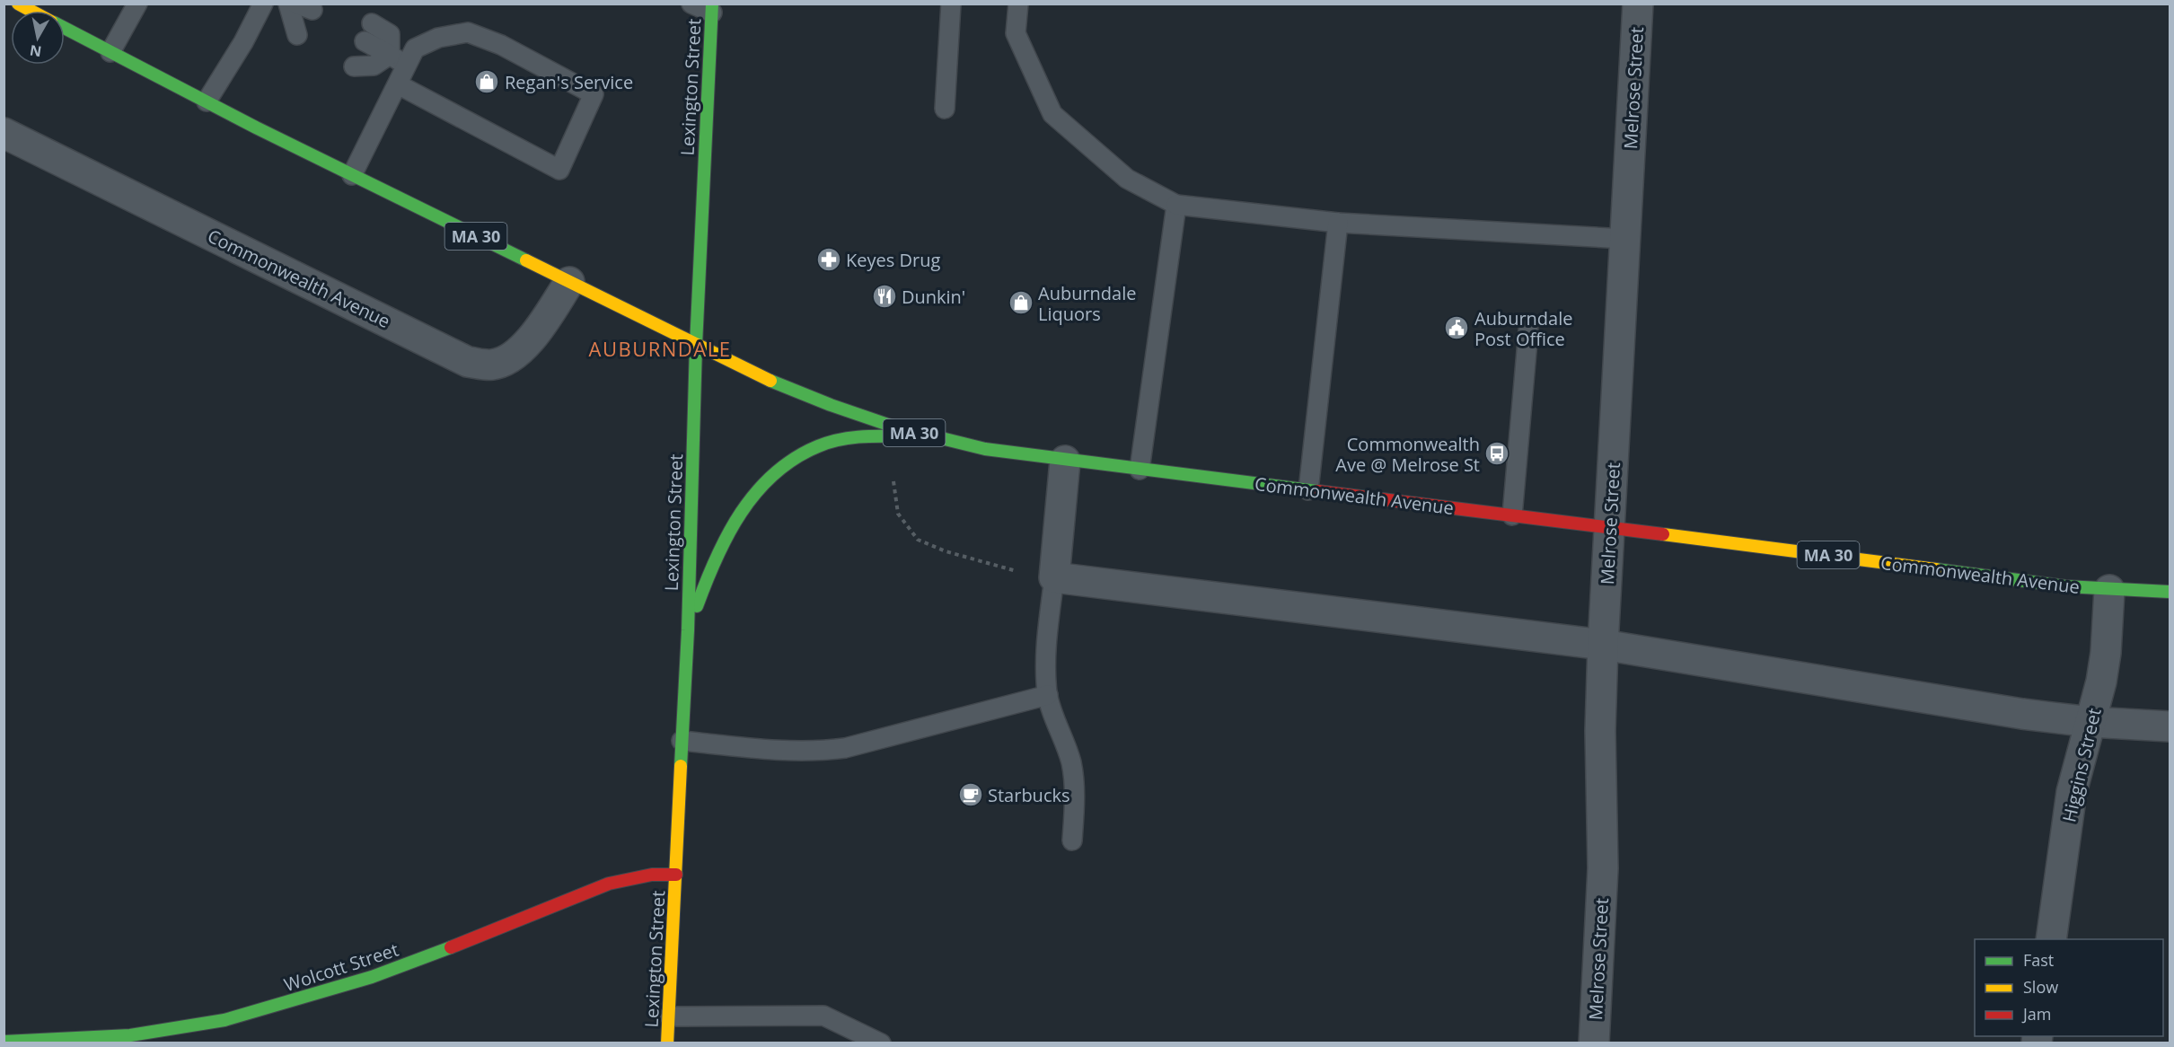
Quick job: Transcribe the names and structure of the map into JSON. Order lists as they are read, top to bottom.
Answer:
{
  "streets": {
    "main road": [
      "Lexington Street",
      "MA 30",
      "Commonwealth Avenue",
      "Wolcott Street"
    ],
    "street": ["Melrose Street", "Higgins Street"]
  },
  "crossings": [
    ["Lexington Street", "Commonwealth Avenue"],
    ["Lexington Street", "Wolcott Street"],
    ["Melrose Street", "Commonwealth Avenue"],
    ["Commonwealth Avenue", "Higgins Street"]
  ],
  "districts": ["AUBURNDALE"],
  "places": {
    "shop": ["Regan's Service", "Auburndale Liquors"],
    "pharmacy": ["Keyes Drug"],
    "restaurant": ["Dunkin'"],
    "public building": ["Auburndale Post Office"],
    "bus stop": ["Commonwealth Ave @ Melrose St"],
    "cafe": ["Starbucks"]
  },
  "legend": ["Fast", "Slow", "Jam"],
  "north": "bottom"
}
